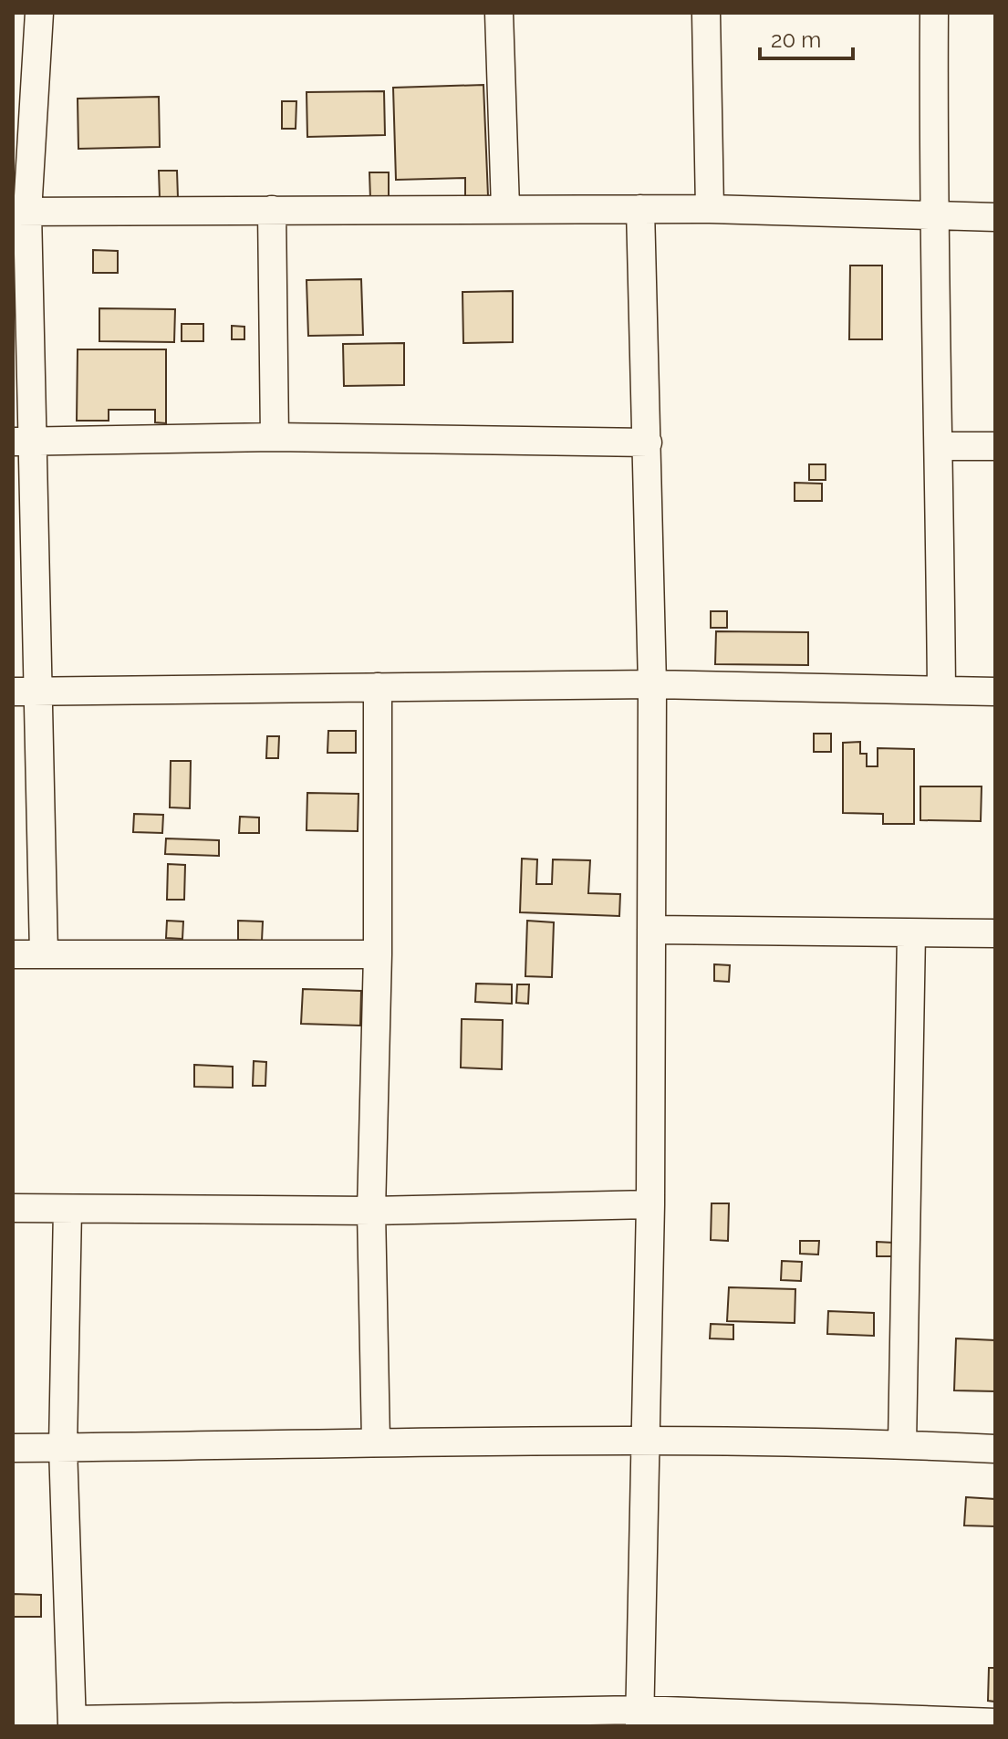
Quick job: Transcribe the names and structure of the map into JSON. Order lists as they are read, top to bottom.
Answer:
{
  "scale_bar": "20 m"
}
